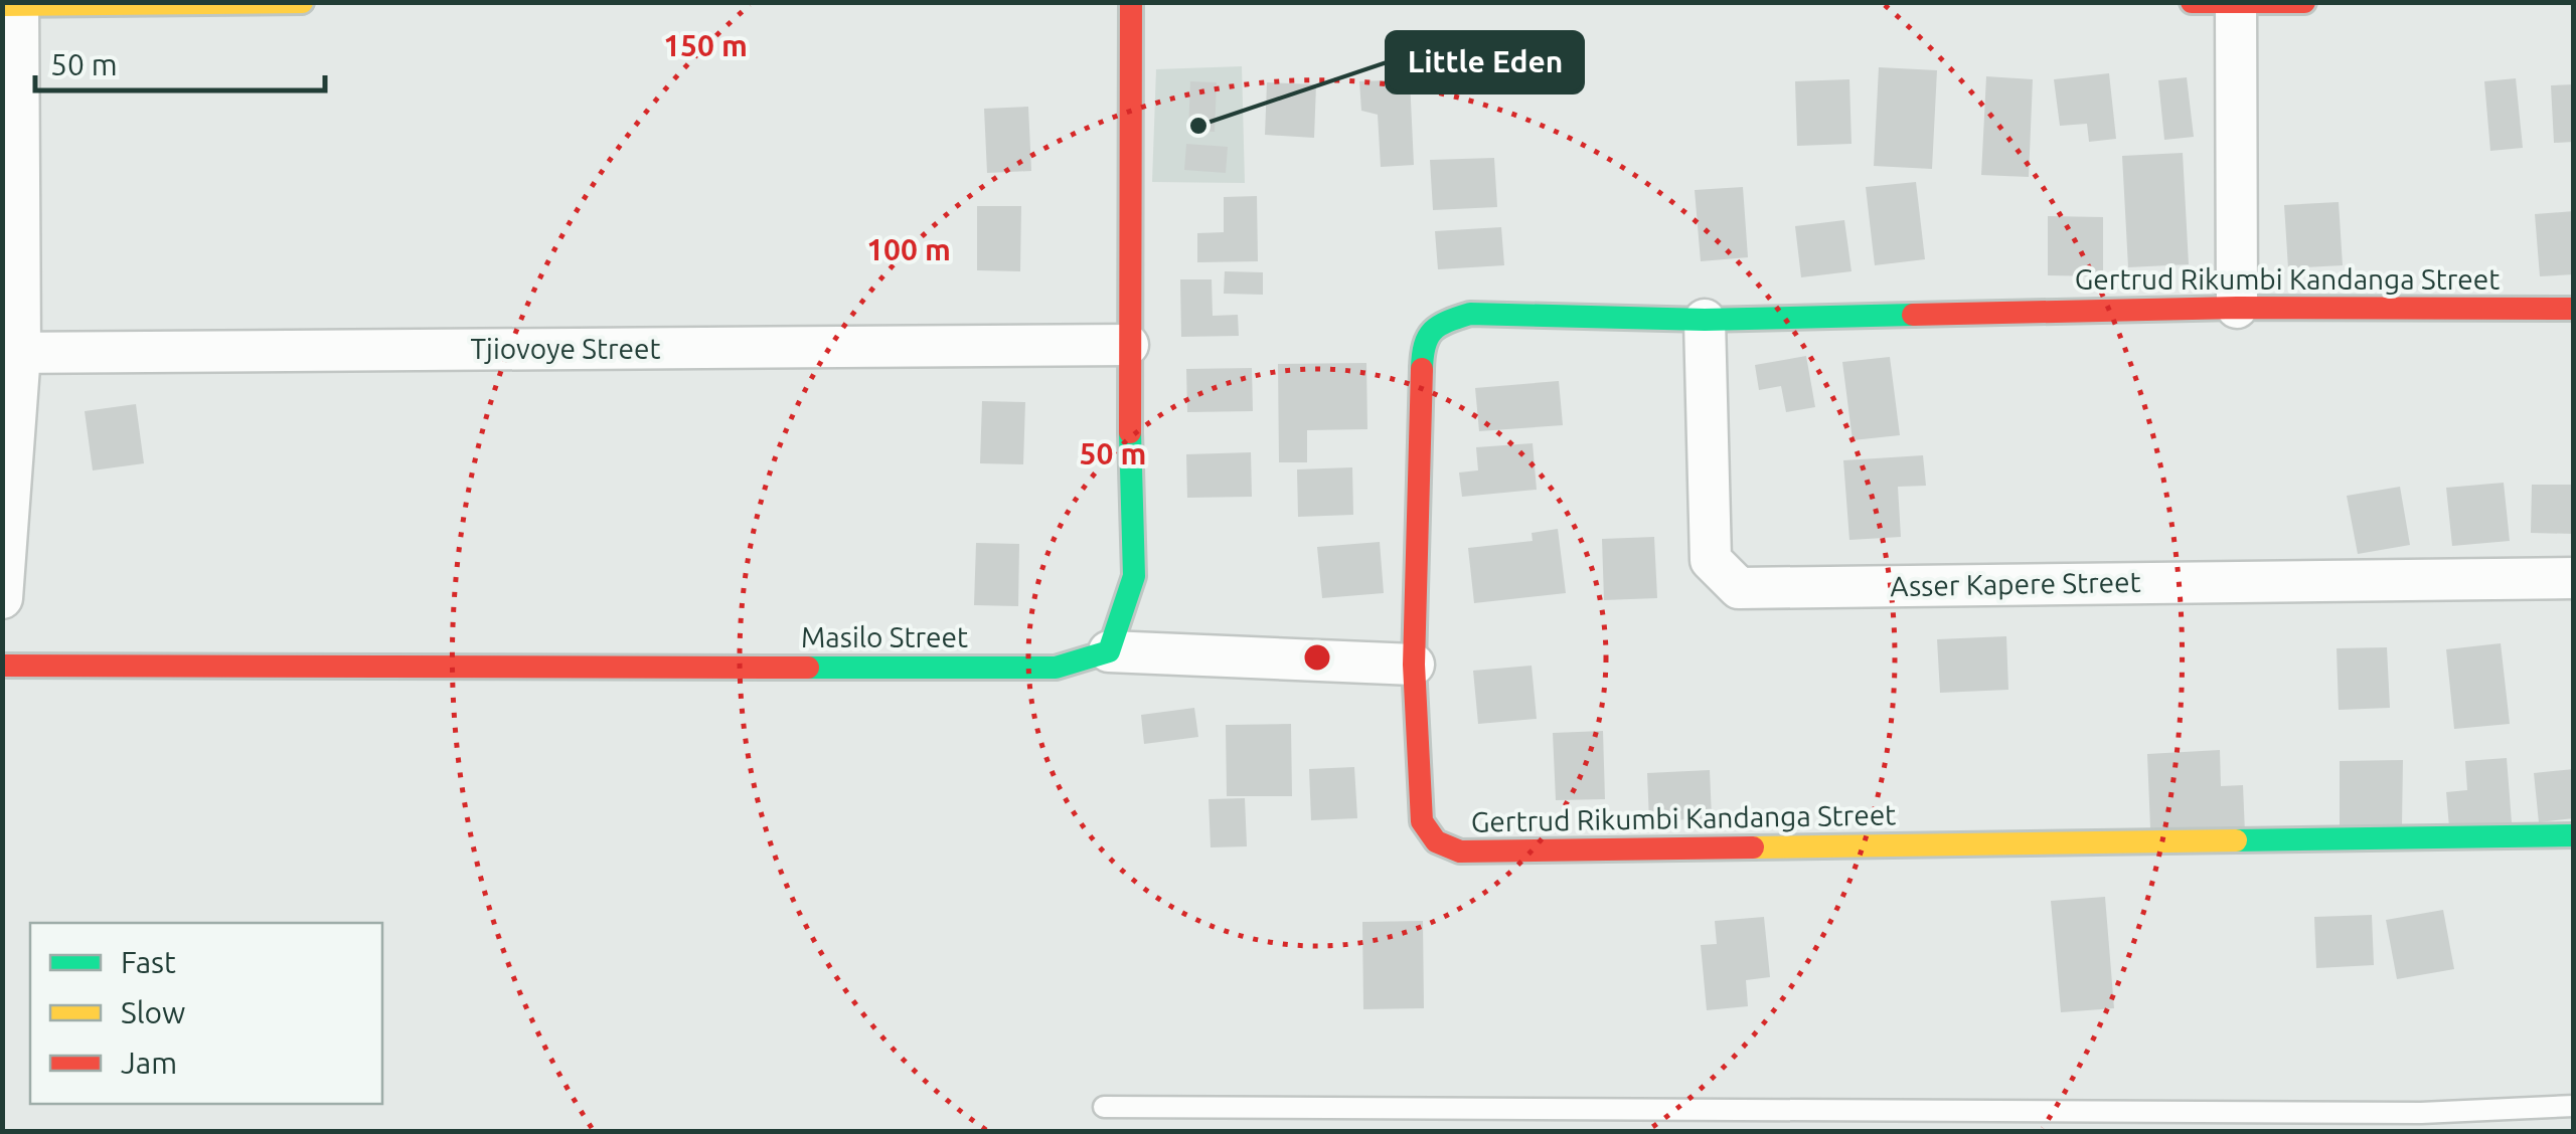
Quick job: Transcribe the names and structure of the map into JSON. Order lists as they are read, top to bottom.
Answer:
{
  "streets": {
    "street": [
      "Gertrud Rikumbi Kandanga Street",
      "Tjiovoye Street",
      "Asser Kapere Street",
      "Masilo Street"
    ]
  },
  "crossings": [
    ["Gertrud Rikumbi Kandanga Street", "Asser Kapere Street"]
  ],
  "places": ["Little Eden"],
  "legend": ["Fast", "Slow", "Jam"],
  "scale_bar": "50 m",
  "rings": ["150 m", "100 m", "50 m"]
}
